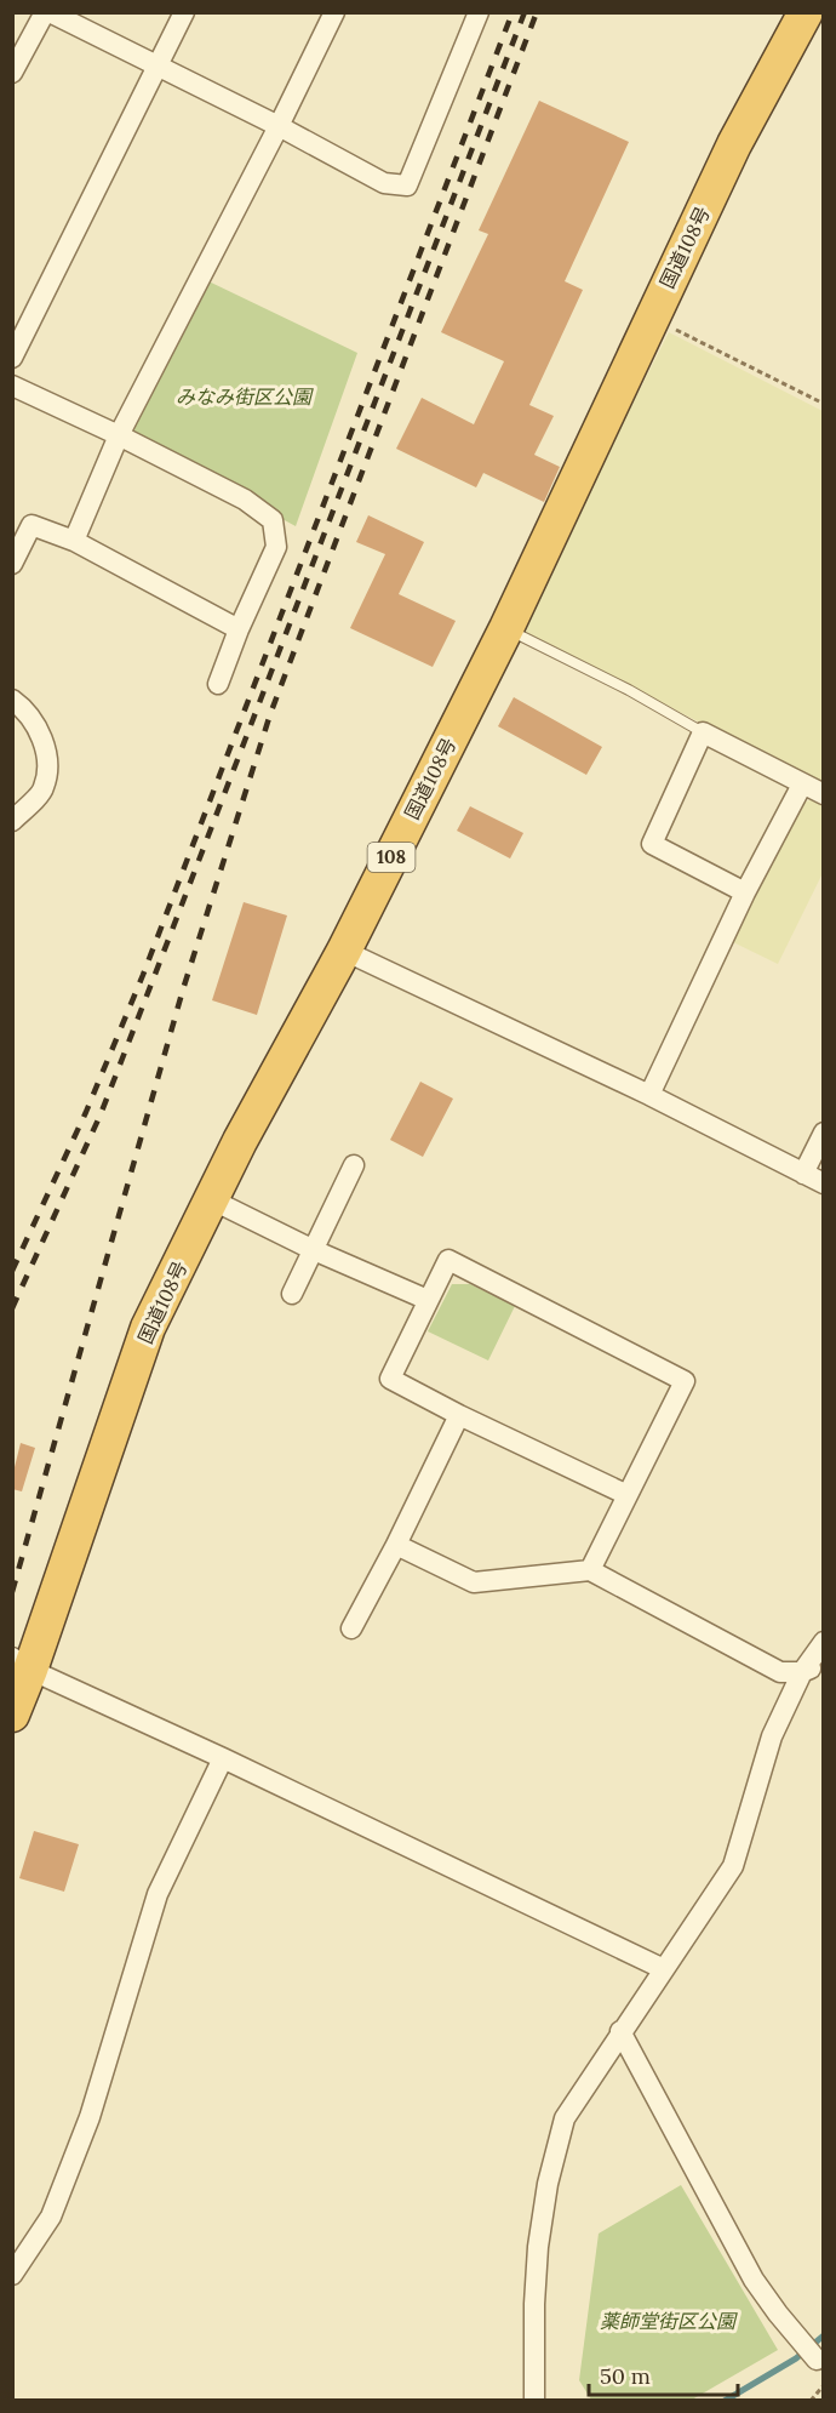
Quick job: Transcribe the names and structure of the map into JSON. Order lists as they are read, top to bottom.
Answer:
{
  "streets": {
    "highway": ["国道108号", "108"]
  },
  "parks": ["みなみ街区公園", "薬師堂街区公園"],
  "scale_bar": "50 m"
}
